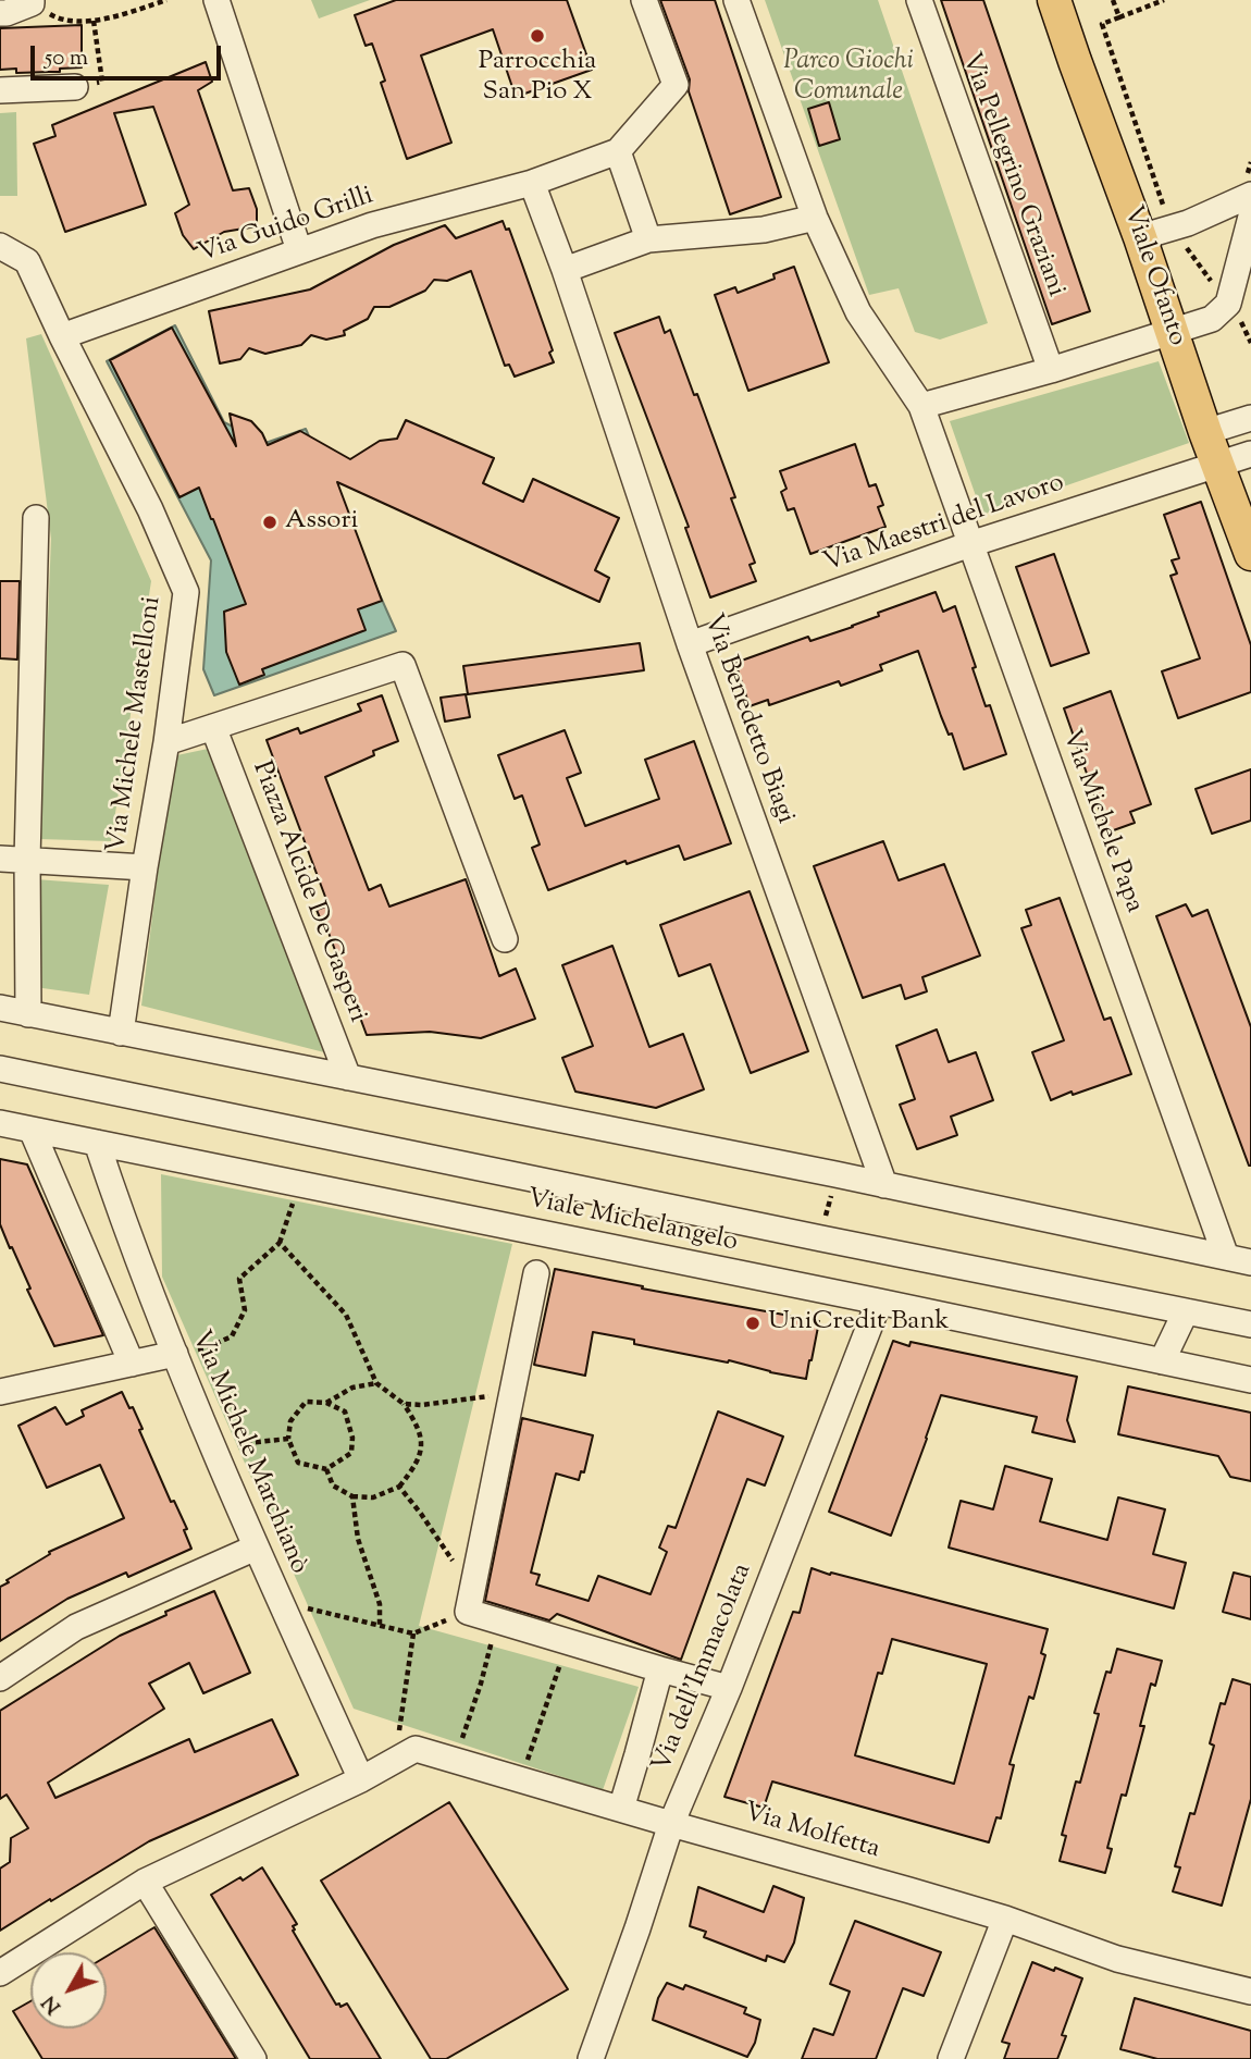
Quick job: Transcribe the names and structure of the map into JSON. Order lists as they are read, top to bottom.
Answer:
{
  "streets": {
    "main road": ["Viale Ofanto"],
    "street": [
      "Via Pellegrino Graziani",
      "Via Guido Grilli",
      "Via Maestri del Lavoro",
      "Via Benedetto Biagi",
      "Via Michele Mastelloni",
      "Via Michele Papa",
      "Piazza Alcide De Gasperi",
      "Viale Michelangelo",
      "Via Michele Marchianò",
      "Via dell'Immacolata",
      "Via Molfetta"
    ]
  },
  "crossings": [
    ["Via Guido Grilli", "Via Benedetto Biagi"],
    ["Via Guido Grilli", "Via Michele Mastelloni"],
    ["Viale Ofanto", "Via Maestri del Lavoro"],
    ["Via Maestri del Lavoro", "Via Benedetto Biagi"],
    ["Via Maestri del Lavoro", "Via Michele Papa"],
    ["Viale Michelangelo", "Via Michele Marchianò"],
    ["Viale Michelangelo", "Via dell'Immacolata"],
    ["Via Michele Marchianò", "Via Molfetta"],
    ["Via dell'Immacolata", "Via Molfetta"]
  ],
  "parks": ["Parco Giochi Comunale"],
  "places": ["Parrocchia San Pio X", "Assori", "UniCredit Bank"],
  "scale_bar": "50 m",
  "north": "bottom left"
}
